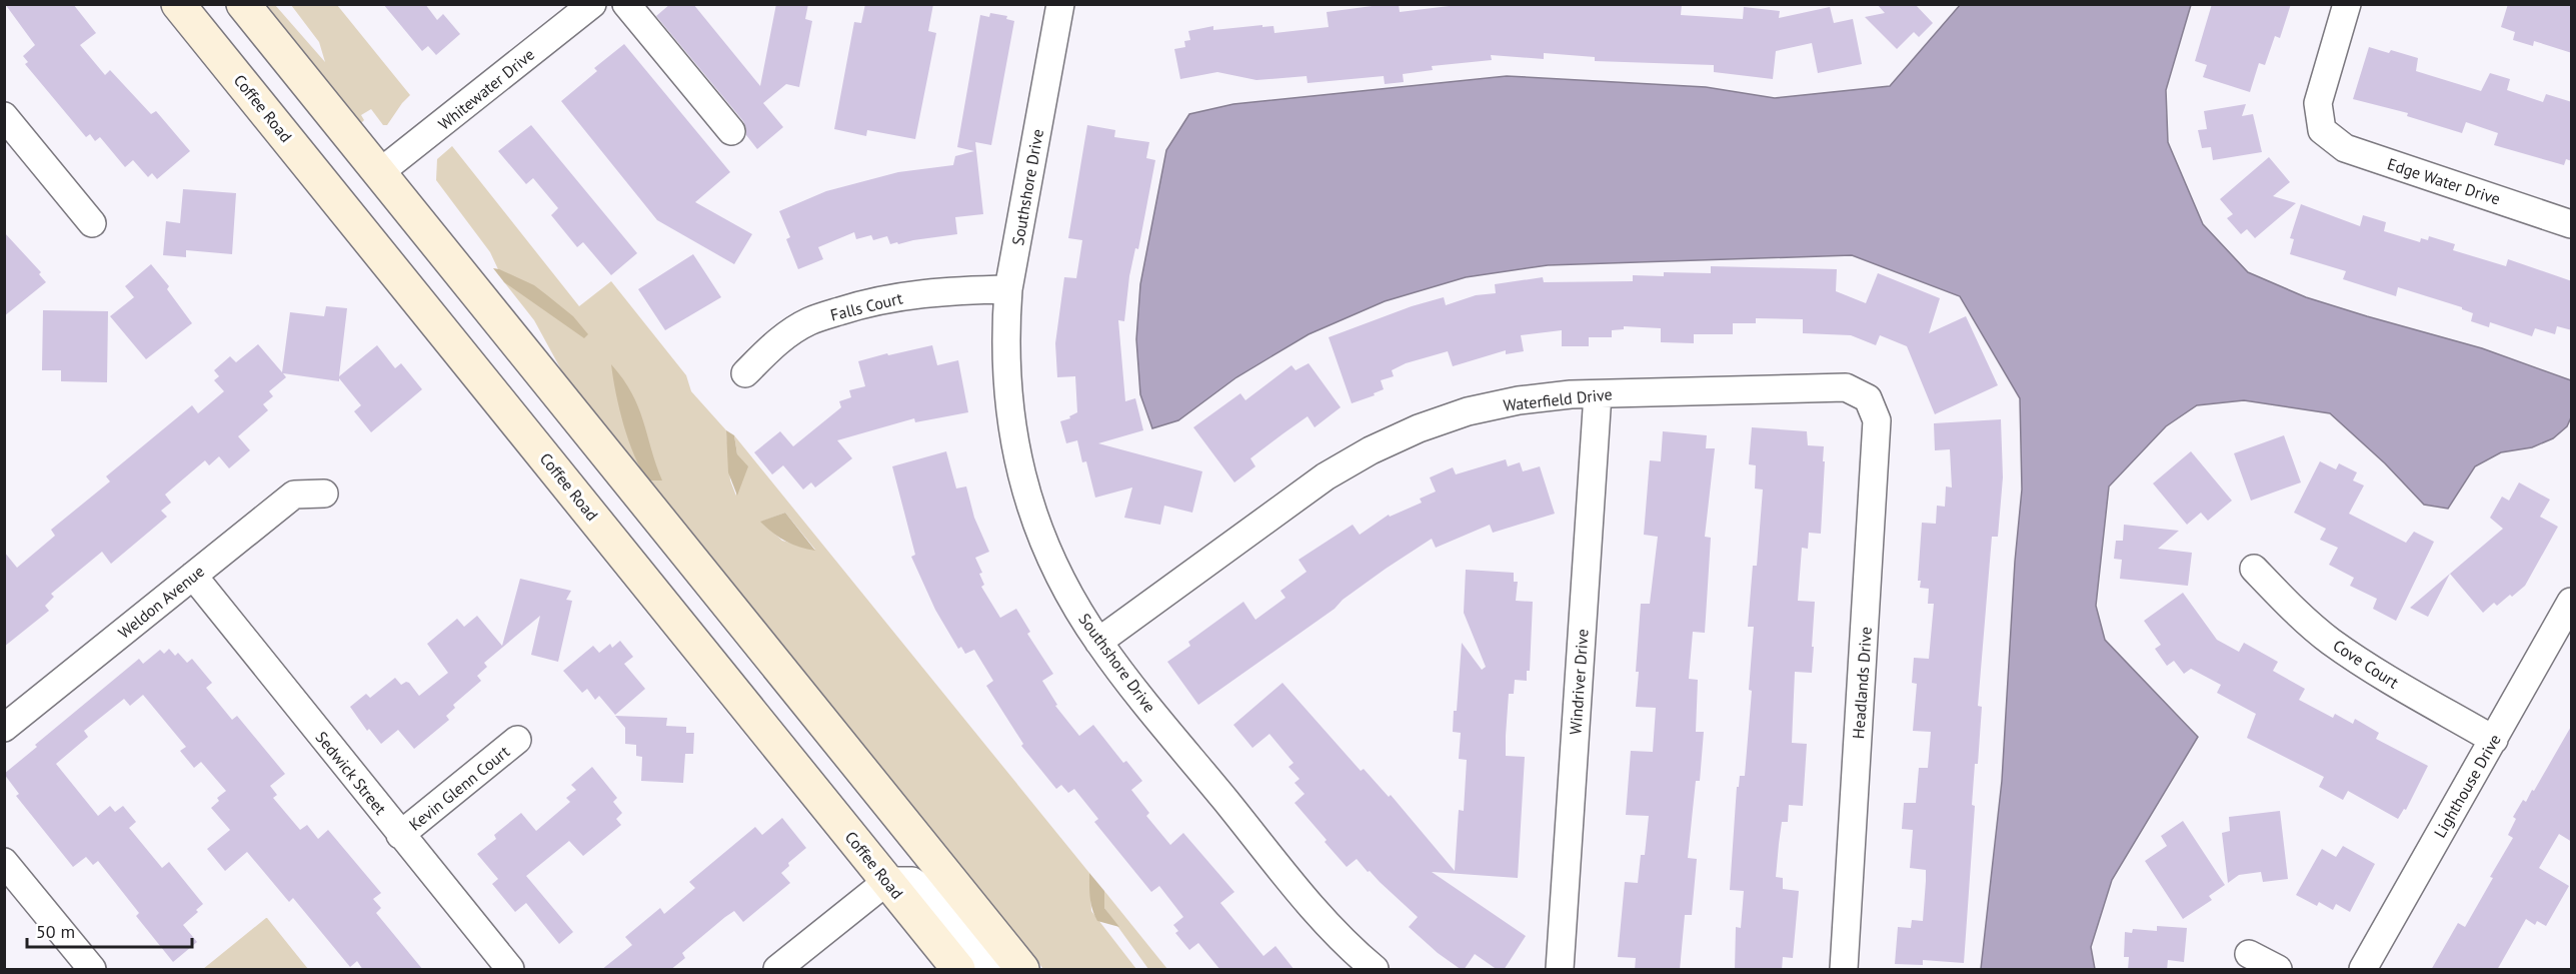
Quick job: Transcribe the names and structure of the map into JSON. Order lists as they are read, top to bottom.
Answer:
{
  "streets": {
    "main road": ["Coffee Road"],
    "street": [
      "Whitewater Drive",
      "Edge Water Drive",
      "Southshore Drive",
      "Falls Court",
      "Waterfield Drive",
      "Weldon Avenue",
      "Cove Court",
      "Windriver Drive",
      "Headlands Drive",
      "Sedwick Street",
      "Lighthouse Drive",
      "Kevin Glenn Court"
    ]
  },
  "crossings": [
    ["Southshore Drive", "Falls Court"],
    ["Southshore Drive", "Waterfield Drive"],
    ["Waterfield Drive", "Windriver Drive"],
    ["Waterfield Drive", "Headlands Drive"],
    ["Weldon Avenue", "Sedwick Street"],
    ["Cove Court", "Lighthouse Drive"],
    ["Sedwick Street", "Kevin Glenn Court"]
  ],
  "scale_bar": "50 m"
}
